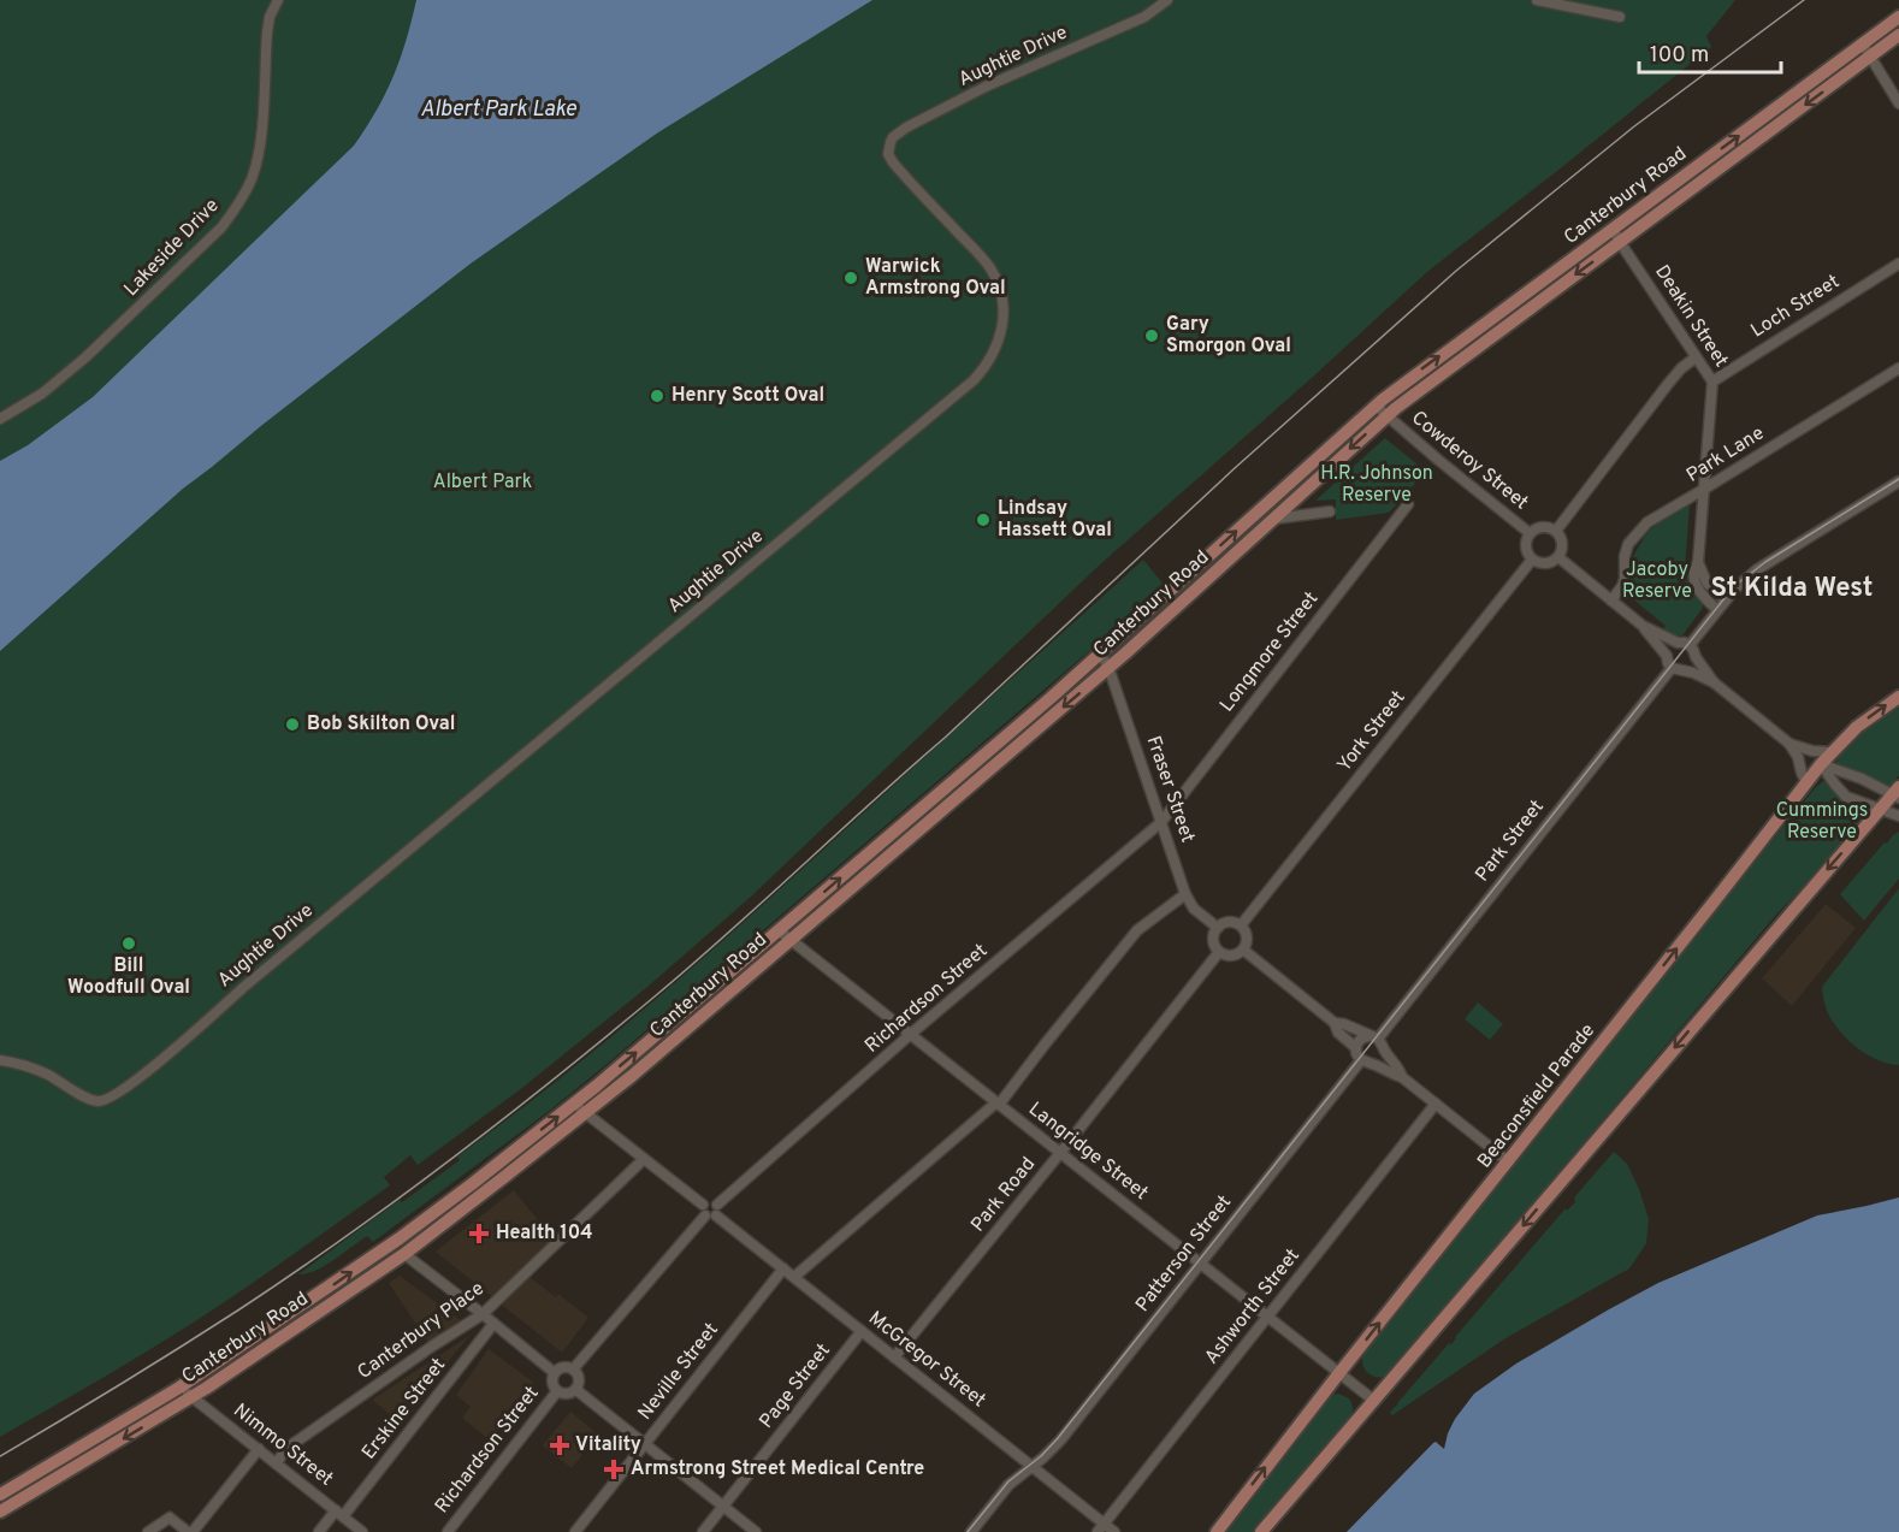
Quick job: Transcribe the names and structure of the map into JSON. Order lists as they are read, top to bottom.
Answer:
{
  "streets": {
    "main road": ["Canterbury Road", "Beaconsfield Parade"],
    "street": [
      "Aughtie Drive",
      "Lakeside Drive",
      "Loch Street",
      "Deakin Street",
      "Park Lane",
      "Cowderoy Street",
      "Longmore Street",
      "York Street",
      "Fraser Street",
      "Park Street",
      "Richardson Street",
      "Langridge Street",
      "Park Road",
      "Patterson Street",
      "Ashworth Street",
      "Canterbury Place",
      "McGregor Street",
      "Neville Street",
      "Page Street",
      "Erskine Street",
      "Nimmo Street"
    ]
  },
  "crossings": [
    ["Canterbury Road", "Deakin Street"],
    ["Canterbury Road", "Cowderoy Street"],
    ["Canterbury Road", "Fraser Street"],
    ["Canterbury Road", "Langridge Street"],
    ["Canterbury Road", "McGregor Street"],
    ["Canterbury Road", "Nimmo Street"],
    ["Loch Street", "Deakin Street"],
    ["Deakin Street", "Park Lane"],
    ["Cowderoy Street", "York Street"],
    ["Longmore Street", "Fraser Street"],
    ["Longmore Street", "Richardson Street"],
    ["York Street", "Fraser Street"],
    ["York Street", "Park Road"],
    ["Fraser Street", "Richardson Street"],
    ["Fraser Street", "Park Road"],
    ["Park Street", "Patterson Street"],
    ["Richardson Street", "Langridge Street"],
    ["Richardson Street", "McGregor Street"],
    ["Beaconsfield Parade", "Langridge Street"],
    ["Langridge Street", "Park Road"],
    ["Langridge Street", "Patterson Street"],
    ["Langridge Street", "Ashworth Street"],
    ["Park Road", "McGregor Street"],
    ["Patterson Street", "McGregor Street"],
    ["Ashworth Street", "McGregor Street"],
    ["Canterbury Place", "McGregor Street"],
    ["Canterbury Place", "Nimmo Street"],
    ["McGregor Street", "Neville Street"],
    ["McGregor Street", "Page Street"],
    ["Erskine Street", "Nimmo Street"]
  ],
  "districts": ["St Kilda West"],
  "water": ["Albert Park Lake"],
  "parks": [
    "H.R. Johnson Reserve",
    "Albert Park",
    "Jacoby Reserve",
    "Cummings Reserve"
  ],
  "places": {
    "other": [
      "Warwick Armstrong Oval",
      "Gary Smorgon Oval",
      "Henry Scott Oval",
      "Lindsay Hassett Oval",
      "Bob Skilton Oval",
      "Bill Woodfull Oval"
    ],
    "health": ["Health 104", "Vitality", "Armstrong Street Medical Centre"]
  },
  "scale_bar": "100 m"
}
